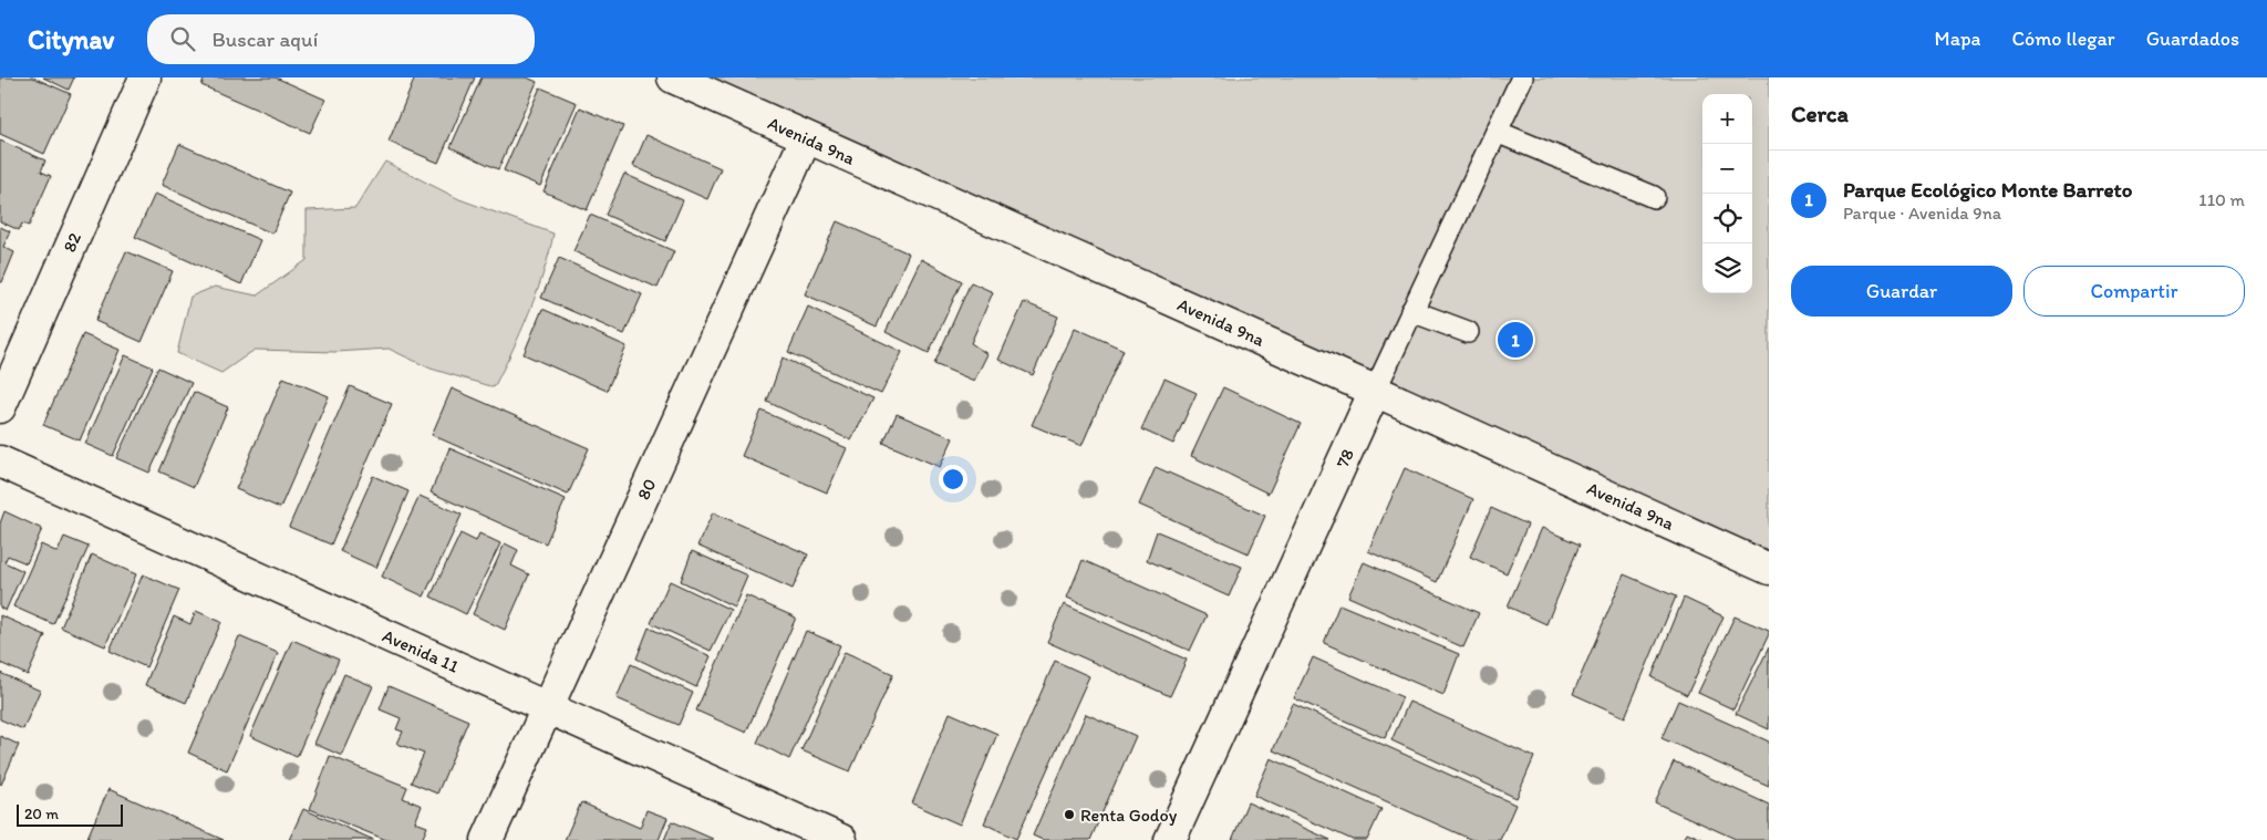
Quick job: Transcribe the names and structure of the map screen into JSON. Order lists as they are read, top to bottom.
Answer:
{
  "streets": {
    "street": [
      "Avenida 9na",
      "82",
      "78",
      "80",
      "Avenida 11"
    ]
  },
  "crossings": [
    ["Avenida 9na", "78"],
    ["Avenida 9na", "80"],
    ["80", "Avenida 11"]
  ],
  "places": ["Renta Godoy"],
  "scale_bar": "20 m",
  "page": {
    "header": "Citynav",
    "search": "Buscar aquí",
    "nav": ["Mapa", "Cómo llegar", "Guardados"],
    "heading": "Cerca",
    "map_buttons": ["+", "−"],
    "list": [
      {
        "mark": "1",
        "name": "Parque Ecológico Monte Barreto",
        "note": "Parque · Avenida 9na",
        "value": "110 m"
      }
    ],
    "buttons": ["Guardar", "Compartir"],
    "pins": "1",
    "scale": "20 m"
  }
}
